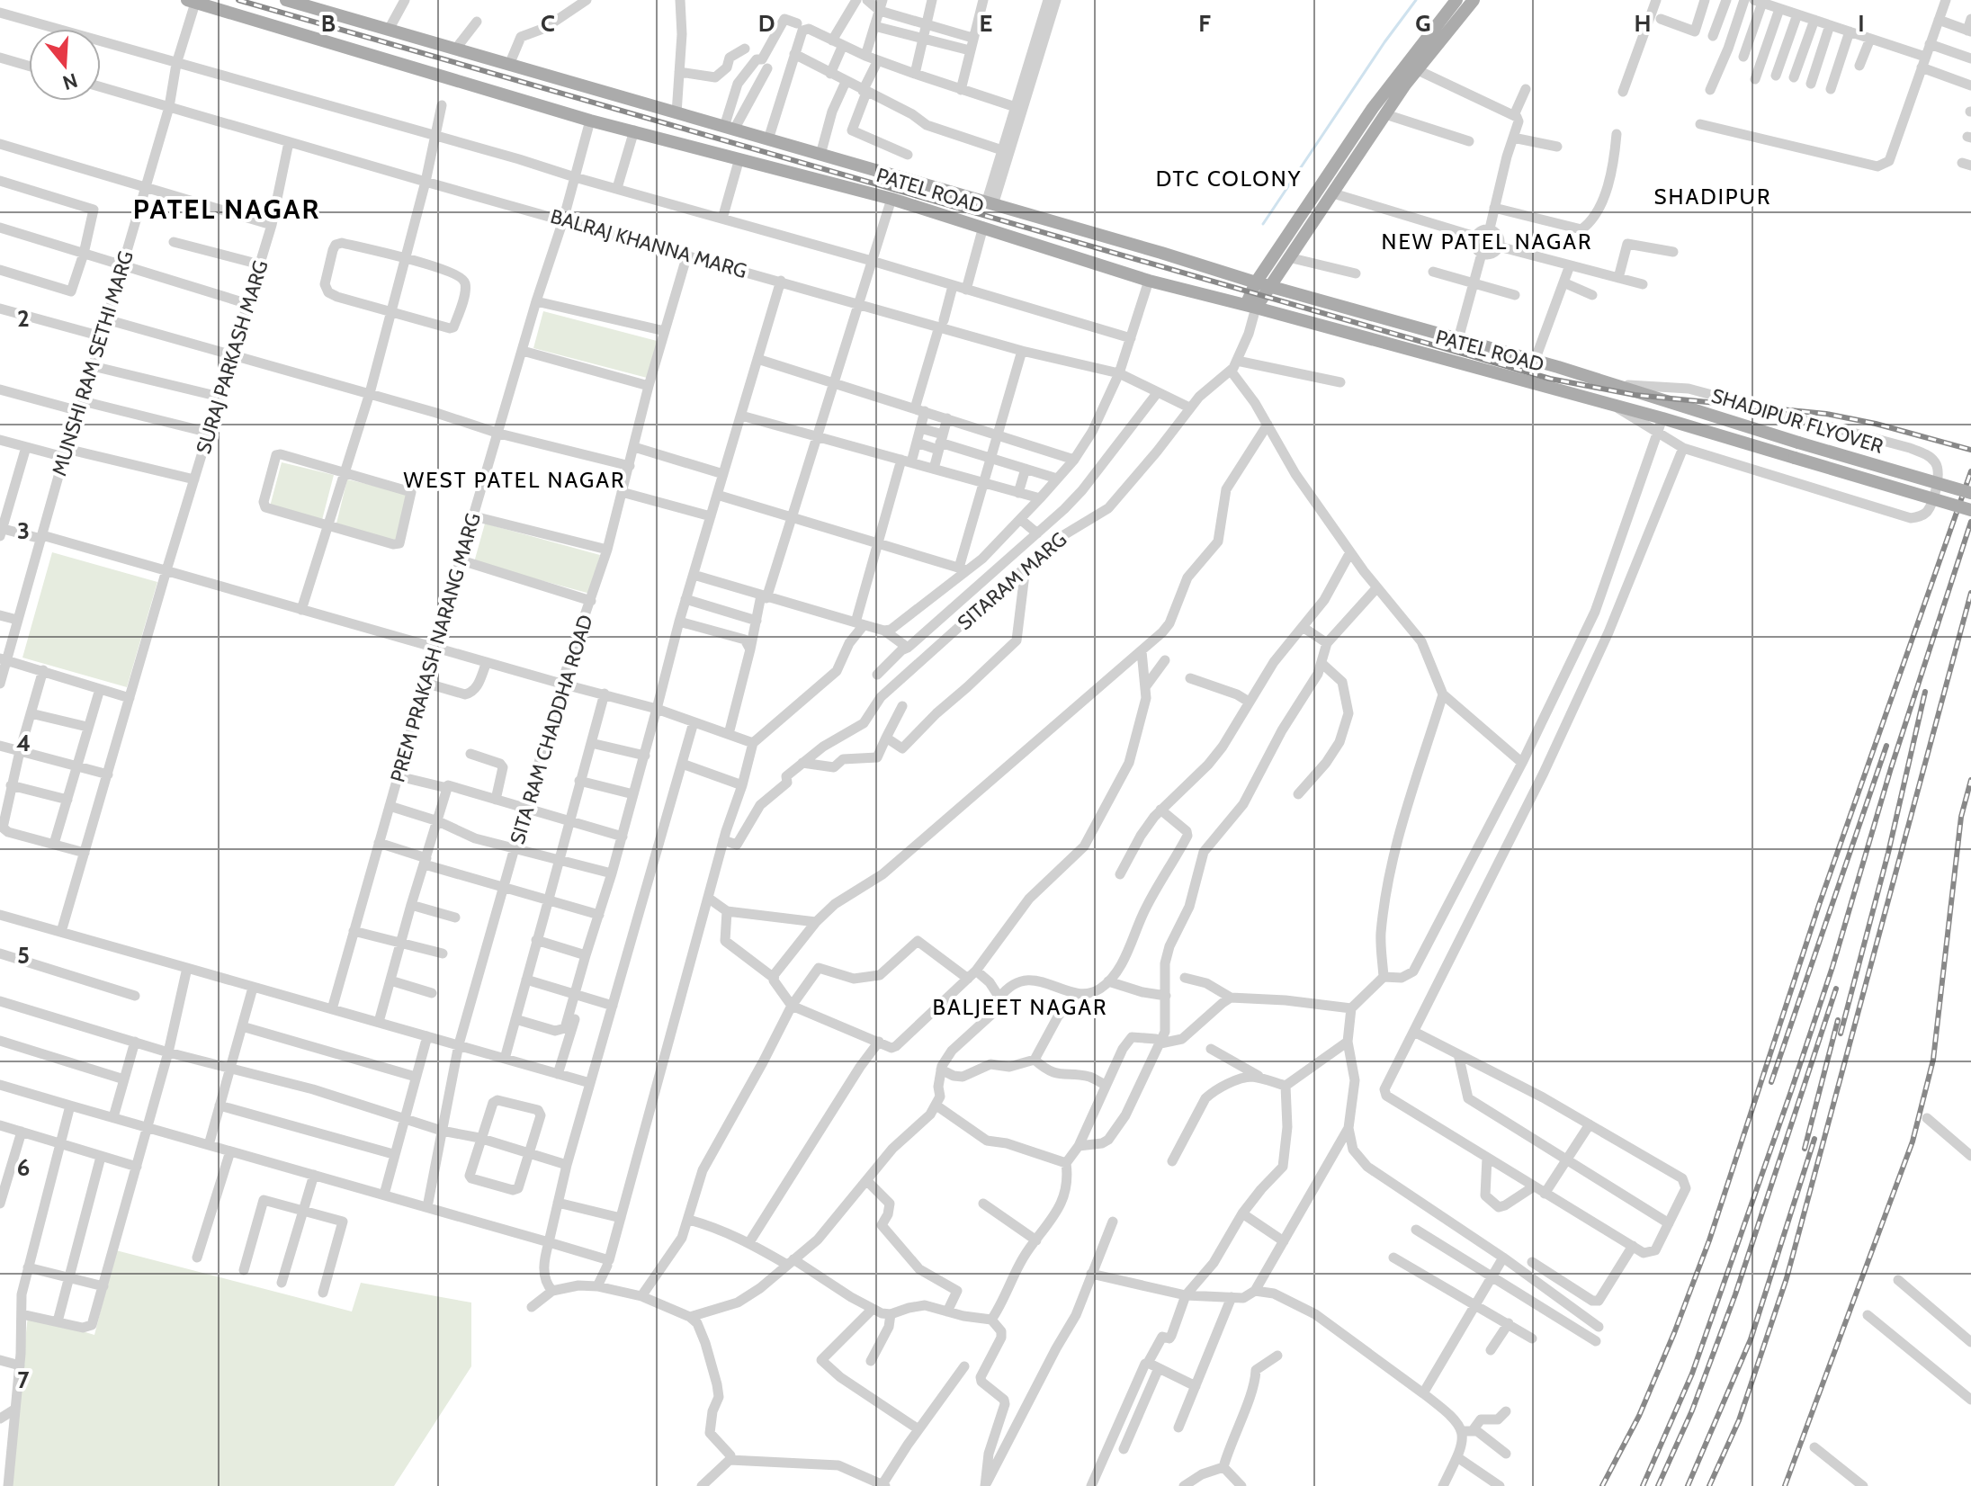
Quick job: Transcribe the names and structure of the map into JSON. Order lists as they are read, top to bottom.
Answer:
{
  "streets": {
    "main road": ["PATEL ROAD", "SHADIPUR FLYOVER"],
    "street": [
      "BALRAJ KHANNA MARG",
      "SURAJ PARKASH MARG",
      "MUNSHI RAM SETHI MARG",
      "SITARAM MARG",
      "PREM PRAKASH NARANG MARG",
      "SITA RAM CHADDHA ROAD"
    ]
  },
  "crossings": [
    ["PATEL ROAD", "MUNSHI RAM SETHI MARG"],
    ["PATEL ROAD", "SHADIPUR FLYOVER"],
    ["PATEL ROAD", "PREM PRAKASH NARANG MARG"],
    ["BALRAJ KHANNA MARG", "SURAJ PARKASH MARG"],
    ["BALRAJ KHANNA MARG", "MUNSHI RAM SETHI MARG"],
    ["BALRAJ KHANNA MARG", "SITARAM MARG"],
    ["BALRAJ KHANNA MARG", "PREM PRAKASH NARANG MARG"],
    ["BALRAJ KHANNA MARG", "SITA RAM CHADDHA ROAD"]
  ],
  "districts": [
    "DTC COLONY",
    "SHADIPUR",
    "PATEL NAGAR",
    "NEW PATEL NAGAR",
    "WEST PATEL NAGAR",
    "BALJEET NAGAR"
  ],
  "north": "bottom",
  "grid": {
    "columns": [
      "B",
      "C",
      "D",
      "E",
      "F",
      "G",
      "H",
      "I"
    ],
    "rows": [
      "2",
      "3",
      "4",
      "5",
      "6",
      "7"
    ]
  }
}
